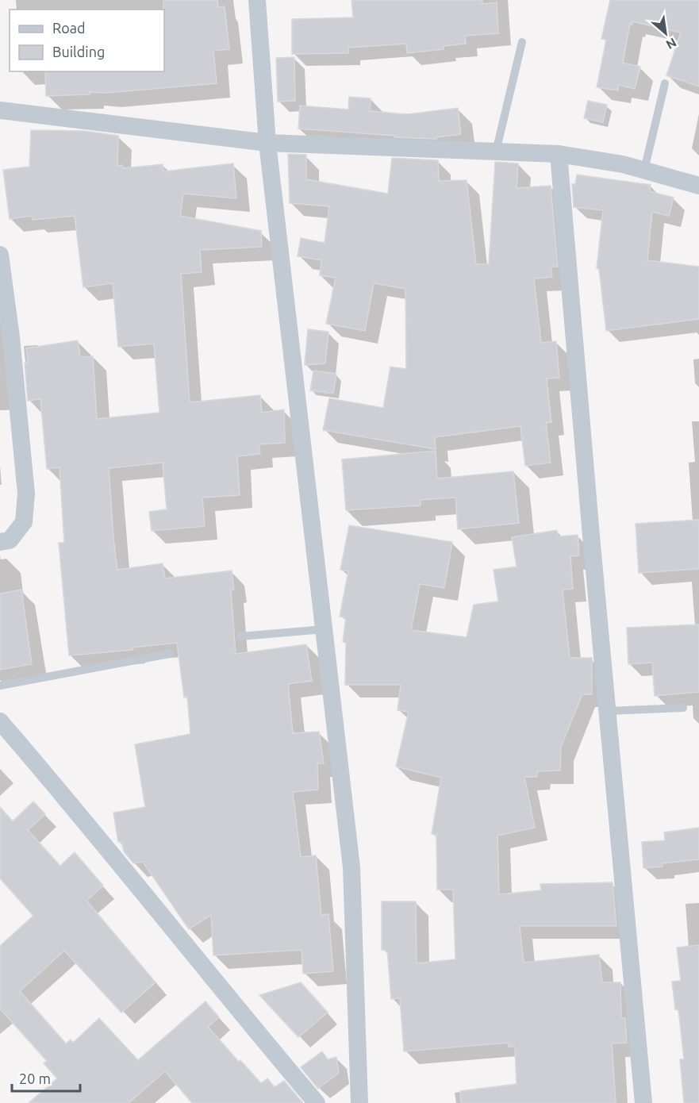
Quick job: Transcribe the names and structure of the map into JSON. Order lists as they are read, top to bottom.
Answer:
{
  "legend": ["Road", "Building"],
  "scale_bar": "20 m",
  "north": "bottom right"
}
